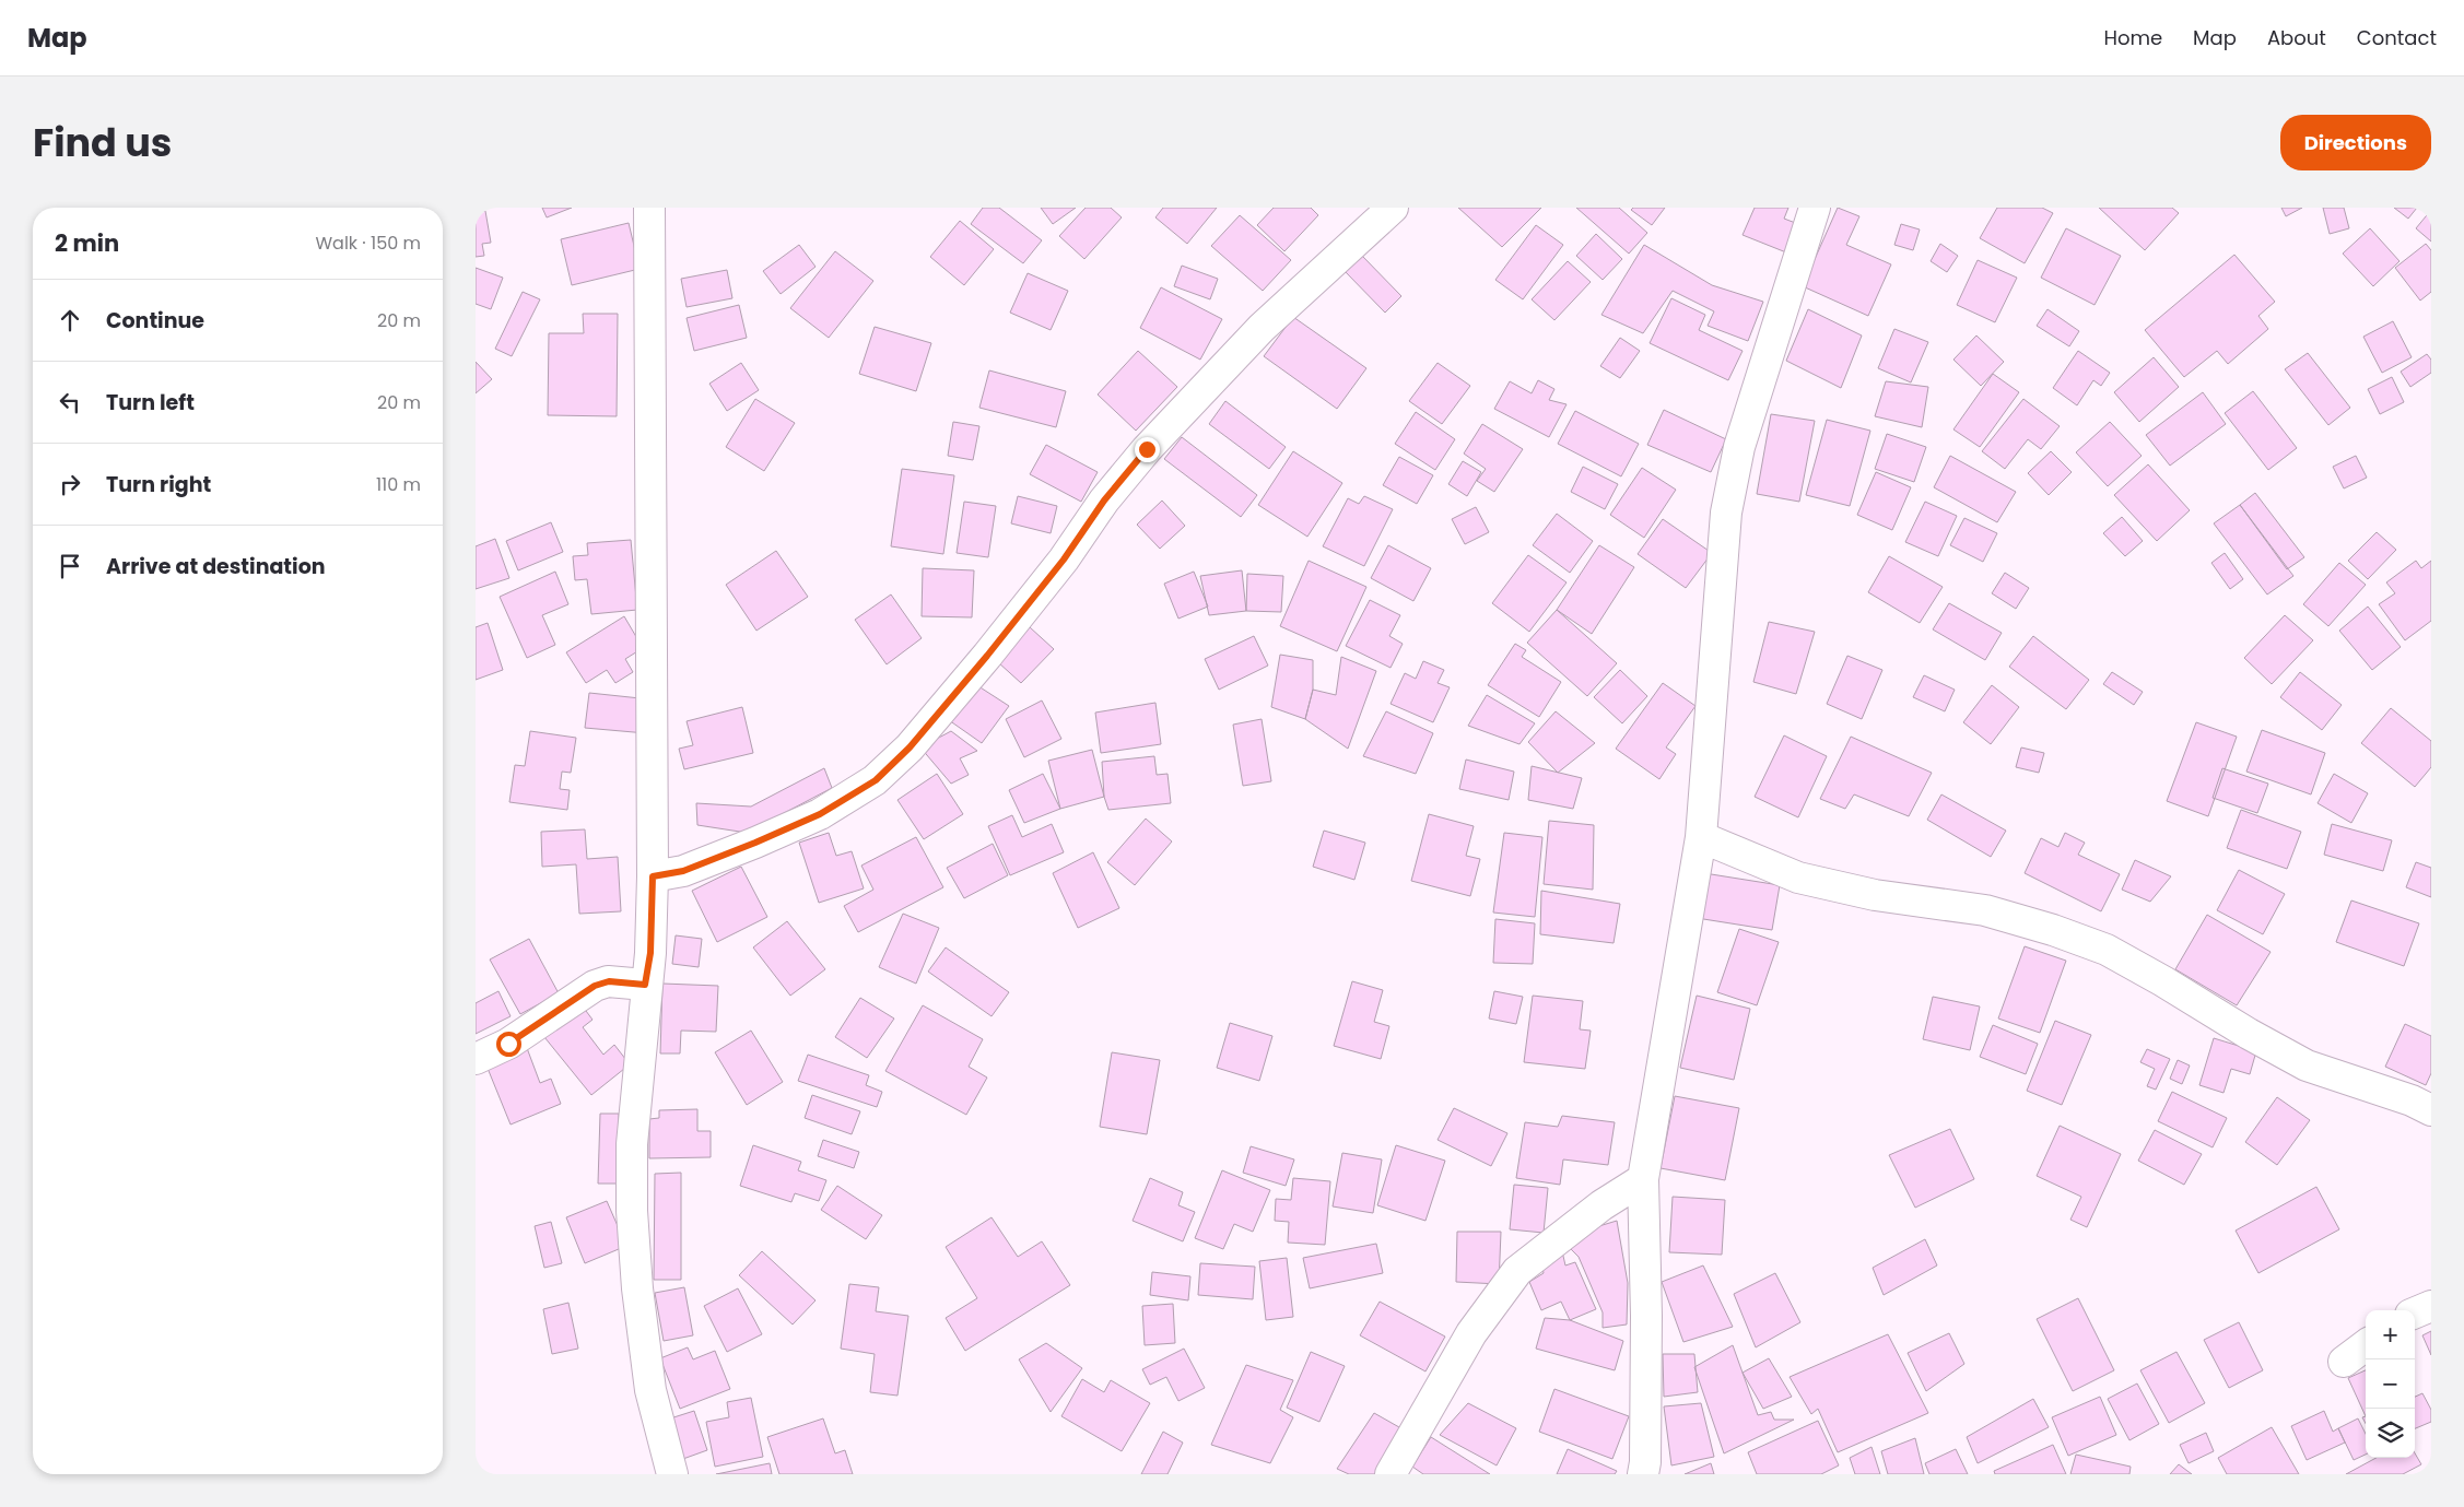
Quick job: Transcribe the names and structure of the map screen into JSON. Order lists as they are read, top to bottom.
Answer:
{
  "page": {
    "header": "Map",
    "nav": [
      "Home",
      "Map",
      "About",
      "Contact"
    ],
    "title": "Find us",
    "buttons": "Directions",
    "heading": ["2 min", "Walk · 150 m"],
    "list": [
      ["Continue", "20 m"],
      ["Turn left", "20 m"],
      ["Turn right", "110 m"],
      "Arrive at destination"
    ],
    "map_buttons": ["+", "−"]
  }
}
